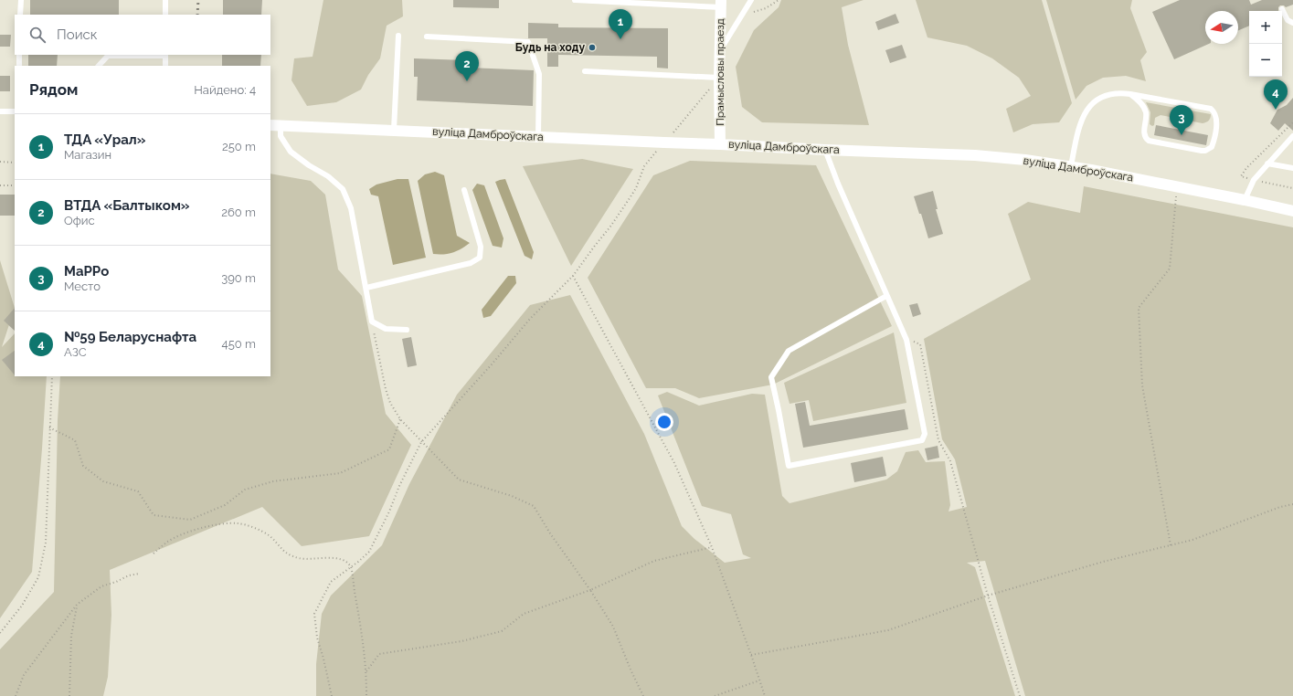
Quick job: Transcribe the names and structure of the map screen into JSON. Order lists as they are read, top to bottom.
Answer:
{
  "streets": {
    "street": ["Прамысловы праезд", "вуліца Дамброўскага"]
  },
  "crossings": [
    ["Прамысловы праезд", "вуліца Дамброўскага"]
  ],
  "places": ["Будь на ходу"],
  "north": "left",
  "page": {
    "pins": [
      "1",
      "2",
      "4",
      "3"
    ],
    "map_buttons": ["+", "−"],
    "search": "Поиск",
    "heading": ["Рядом", "Найдено: 4"],
    "list": [
      {
        "mark": "1",
        "name": "ТДА «Урал»",
        "note": "Магазин",
        "value": "250 m"
      },
      {
        "mark": "2",
        "name": "ВТДА «Балтыком»",
        "note": "Офис",
        "value": "260 m"
      },
      {
        "mark": "3",
        "name": "МаРРо",
        "note": "Место",
        "value": "390 m"
      },
      {
        "mark": "4",
        "name": "№59 Беларуснафта",
        "note": "АЗС",
        "value": "450 m"
      }
    ]
  }
}
